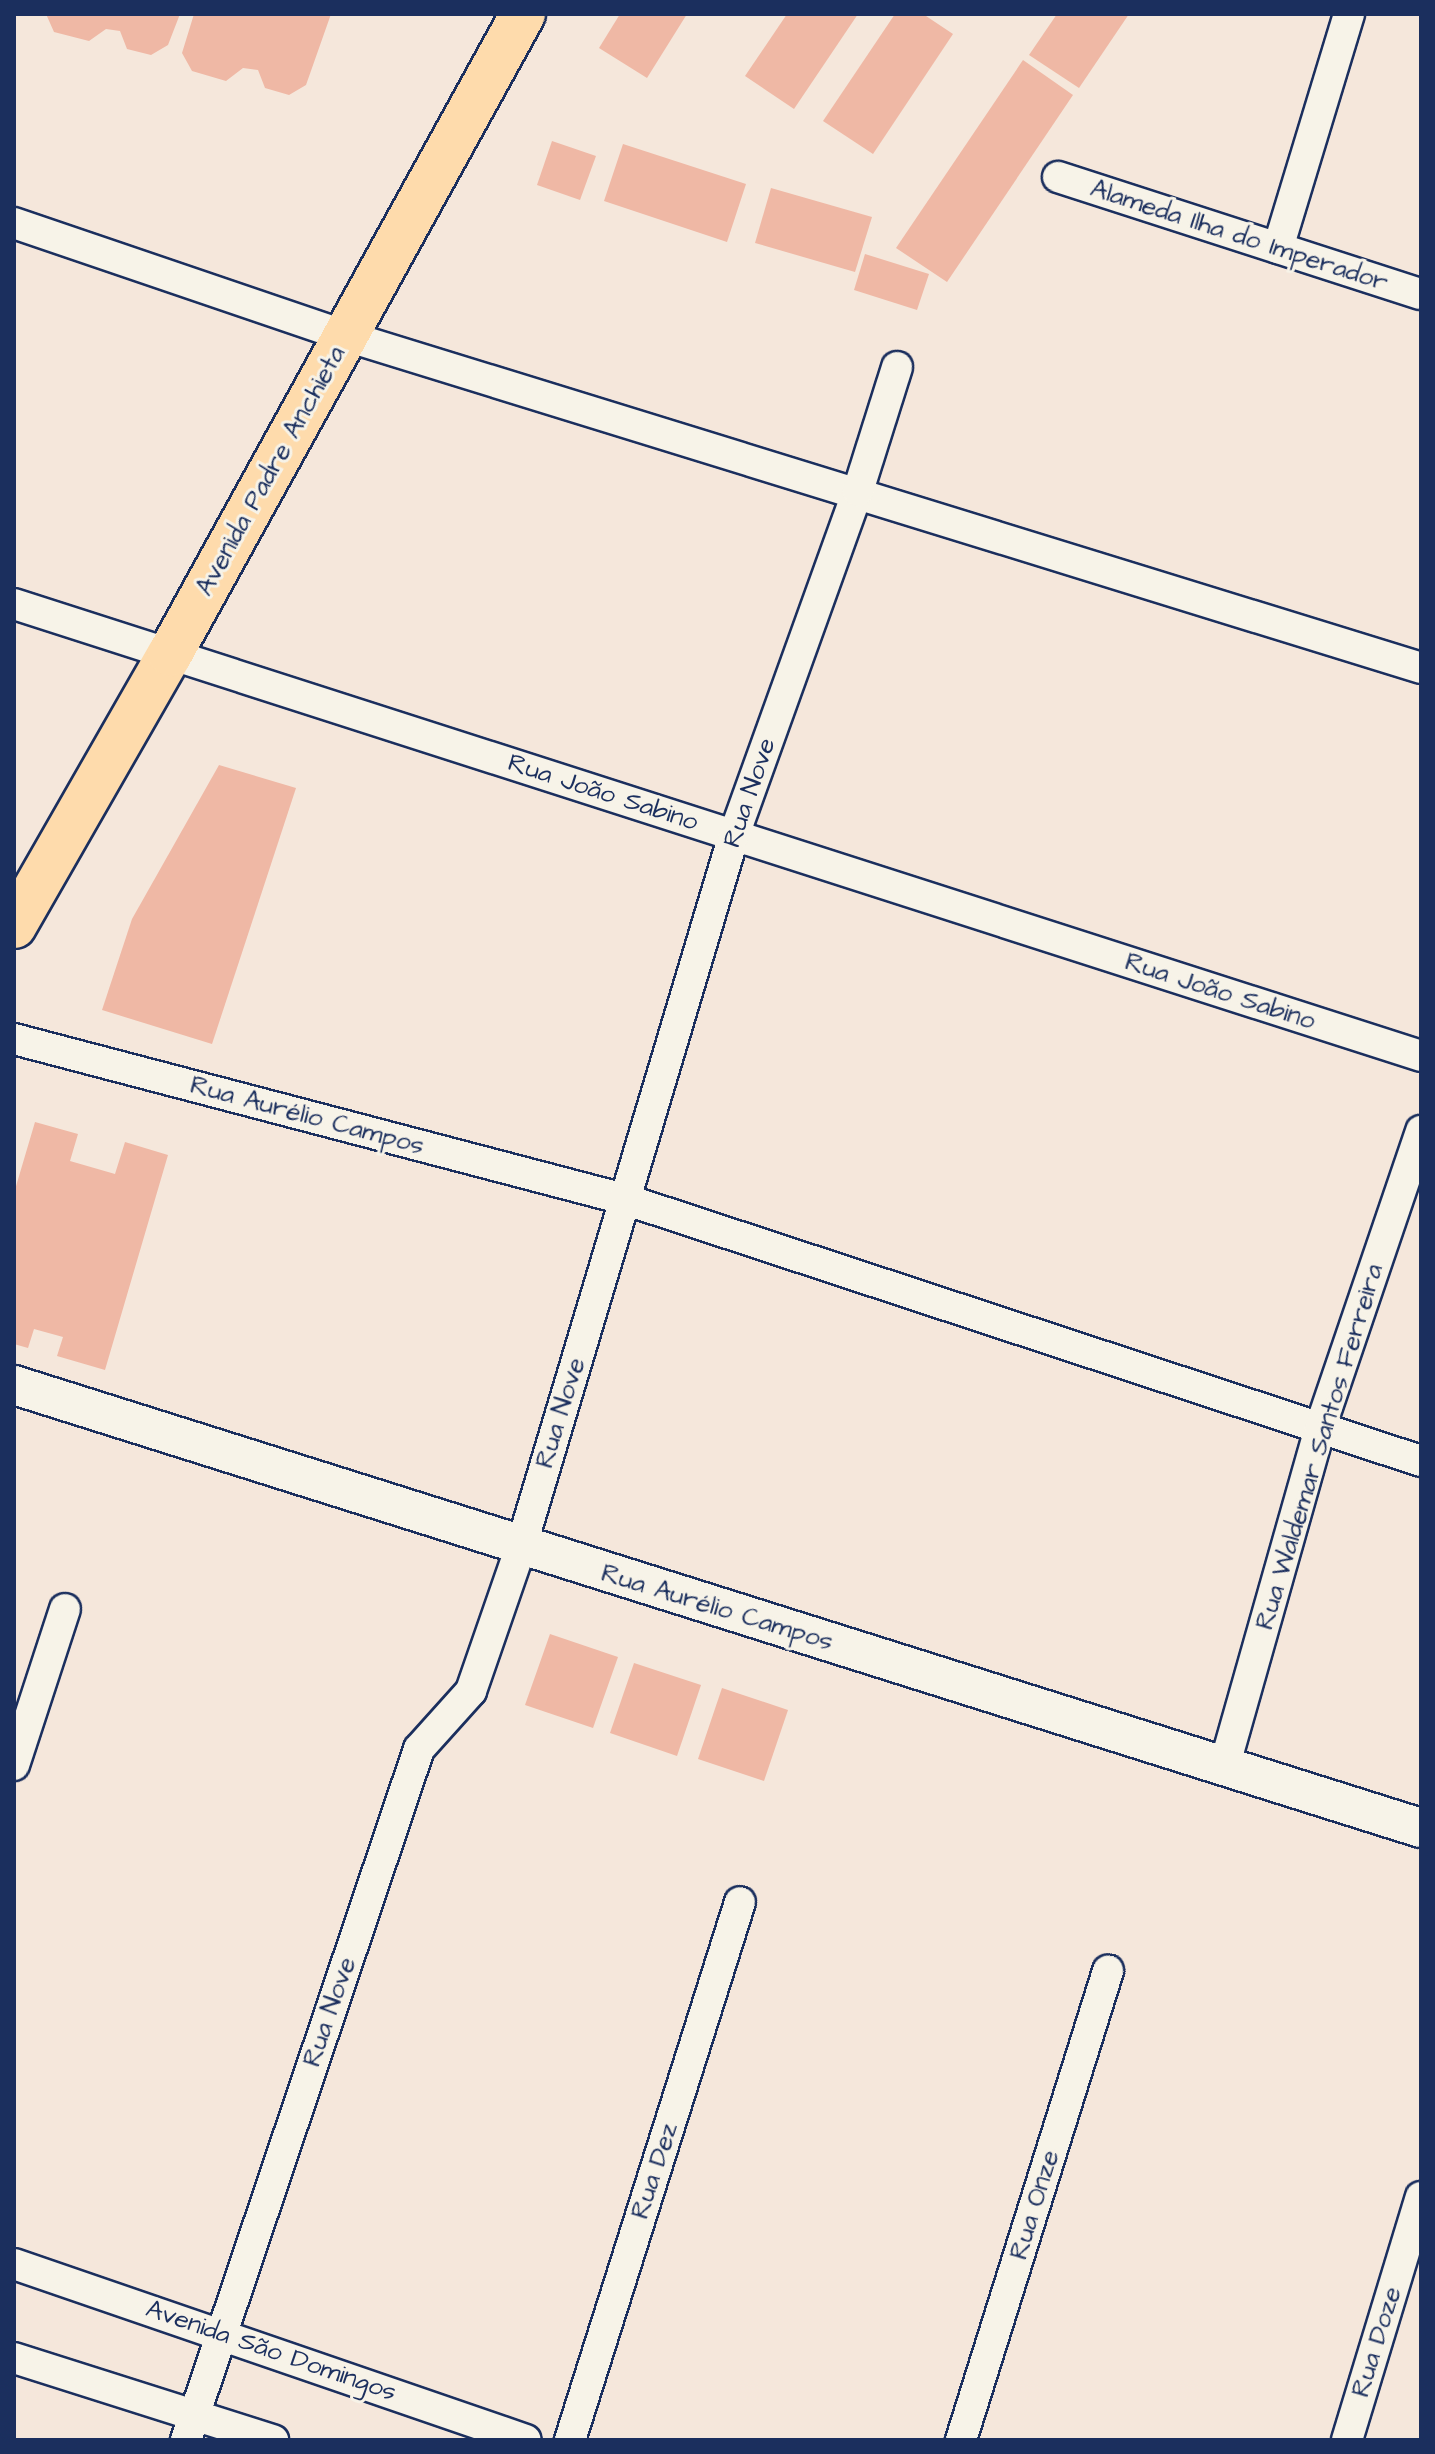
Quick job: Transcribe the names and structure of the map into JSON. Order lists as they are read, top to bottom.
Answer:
{
  "streets": {
    "main road": ["Avenida Padre Anchieta"],
    "street": [
      "Alameda Ilha do Imperador",
      "Rua João Sabino",
      "Rua Nove",
      "Rua Aurélio Campos",
      "Rua Waldemar Santos Ferreira",
      "Rua Dez",
      "Rua Onze",
      "Rua Doze",
      "Avenida São Domingos"
    ]
  },
  "crossings": [
    ["Avenida Padre Anchieta", "Rua João Sabino"],
    ["Rua João Sabino", "Rua Nove"],
    ["Rua Nove", "Rua Aurélio Campos"],
    ["Rua Nove", "Avenida São Domingos"],
    ["Rua Aurélio Campos", "Rua Waldemar Santos Ferreira"]
  ]
}
